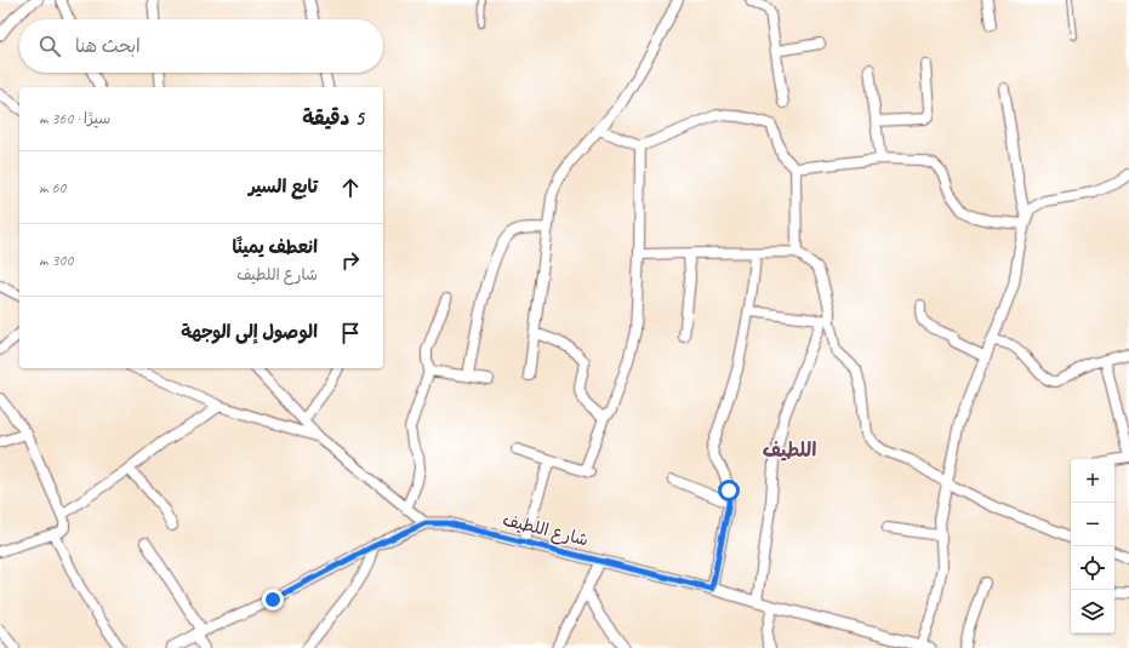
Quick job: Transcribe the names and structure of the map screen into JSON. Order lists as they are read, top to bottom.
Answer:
{
  "streets": {
    "street": ["شارع اللطيف"]
  },
  "districts": ["اللطيف"],
  "page": {
    "search": "ابحث هنا",
    "heading": ["5 دقيقة", "سيرًا · 360 m"],
    "list": [
      ["تابع السير", "60 m"],
      ["انعطف يمينًا", "شارع اللطيف", "300 m"],
      "الوصول إلى الوجهة"
    ],
    "map_buttons": ["+", "−"]
  }
}
